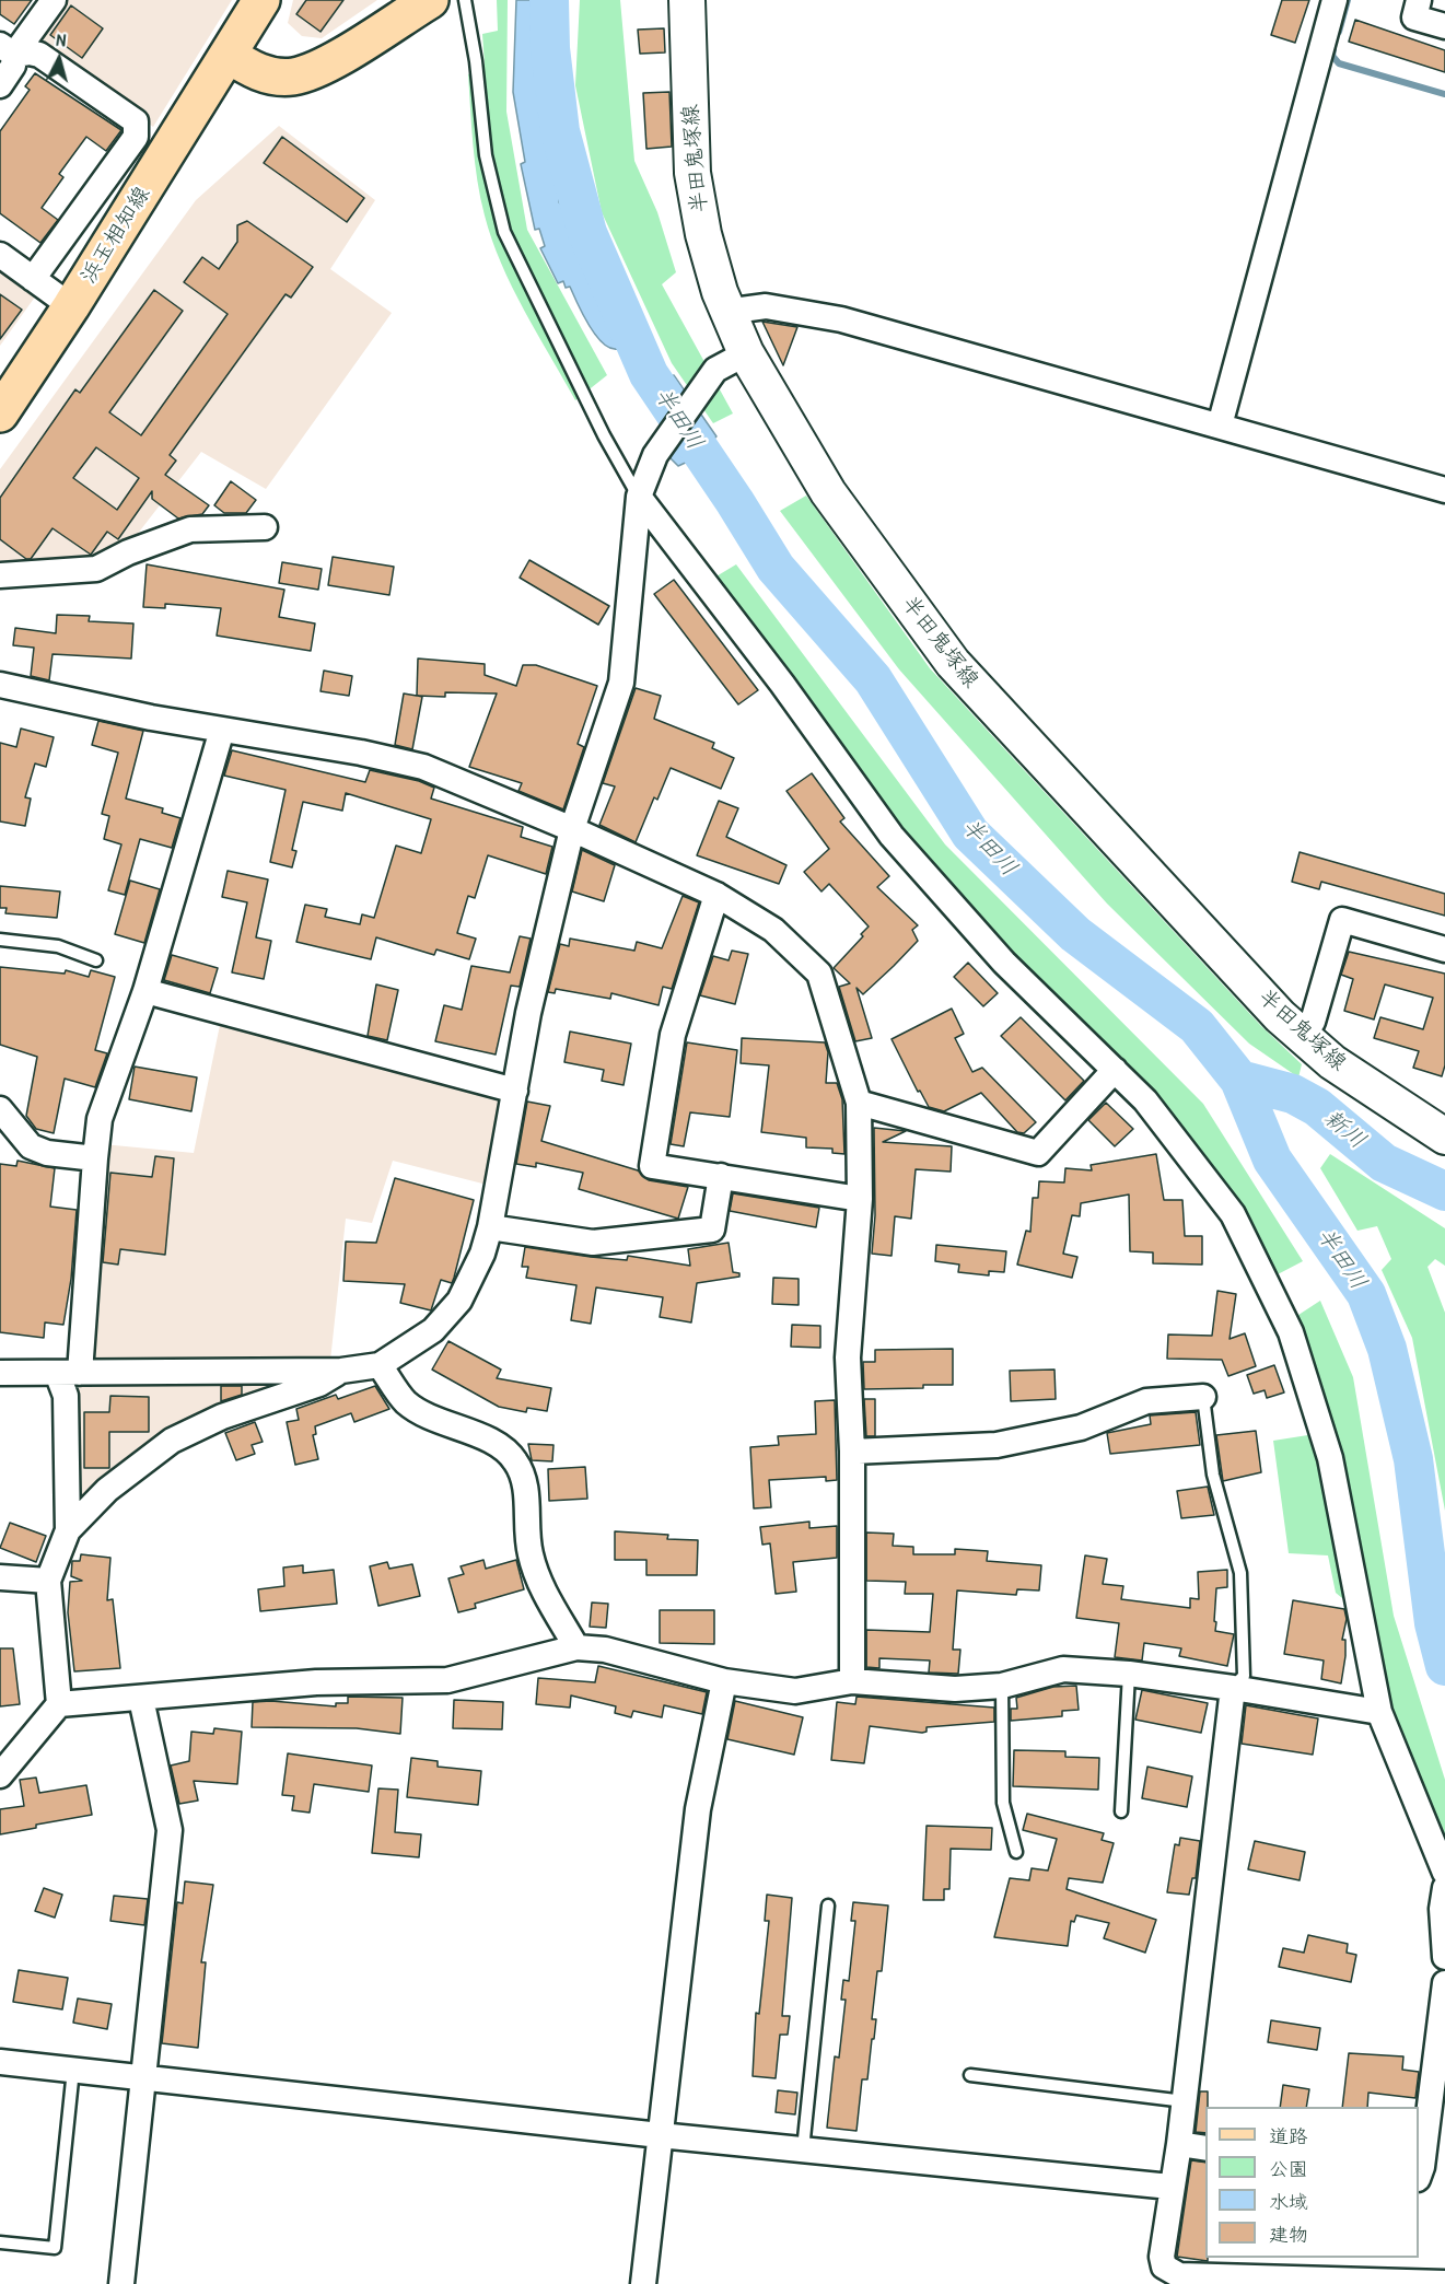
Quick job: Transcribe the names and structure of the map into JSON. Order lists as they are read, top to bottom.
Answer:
{
  "streets": {
    "main road": ["半田鬼塚線", "浜玉相知線"]
  },
  "water": ["半田川", "新川"],
  "legend": [
    "道路",
    "公園",
    "水域",
    "建物"
  ],
  "north": "top"
}
